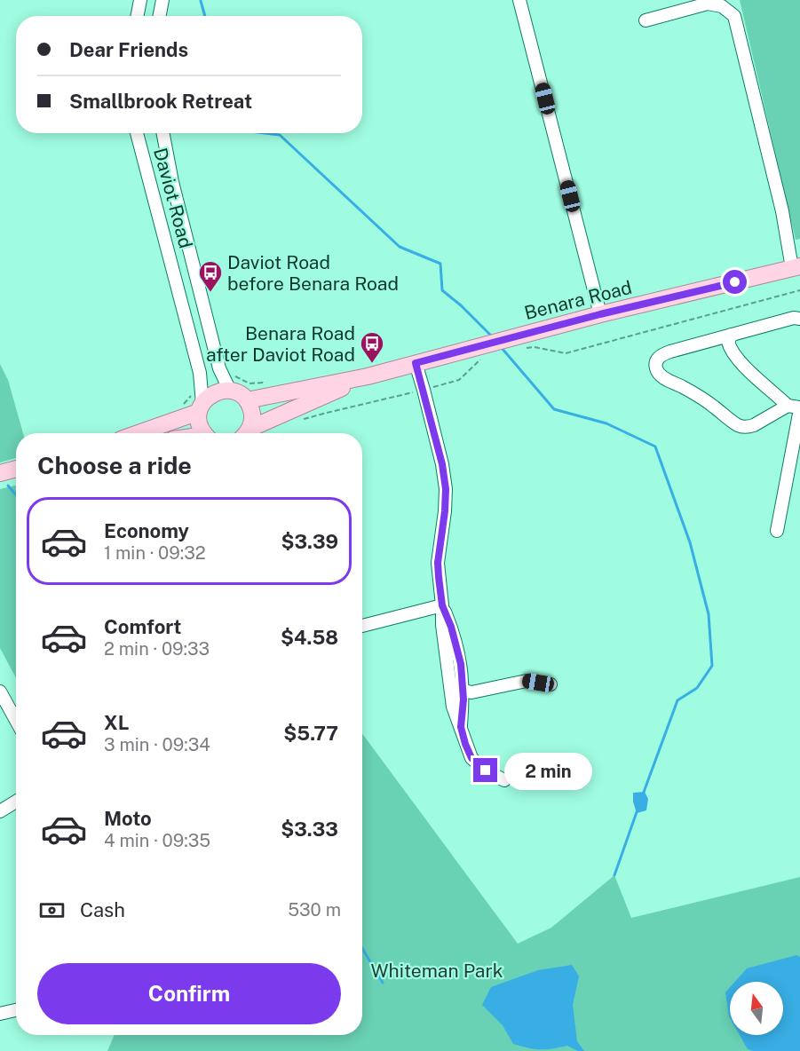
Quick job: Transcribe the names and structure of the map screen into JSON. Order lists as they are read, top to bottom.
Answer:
{
  "streets": {
    "main road": ["Benara Road"],
    "street": ["Daviot Road"]
  },
  "parks": ["Whiteman Park"],
  "places": {
    "bus stop": ["Daviot Road before Benara Road", "Benara Road after Daviot Road"]
  },
  "north": "top",
  "page": {
    "banner": ["Dear Friends", "Smallbrook Retreat"],
    "heading": "Choose a ride",
    "list": [
      {
        "name": "Economy",
        "note": "1 min · 09:32",
        "value": "$3.39"
      },
      {
        "name": "Comfort",
        "note": "2 min · 09:33",
        "value": "$4.58"
      },
      {
        "name": "XL",
        "note": "3 min · 09:34",
        "value": "$5.77"
      },
      {
        "name": "Moto",
        "note": "4 min · 09:35",
        "value": "$3.33"
      }
    ],
    "bubble": "2 min",
    "pay": ["Cash", "530 m"],
    "buttons": "Confirm"
  }
}
